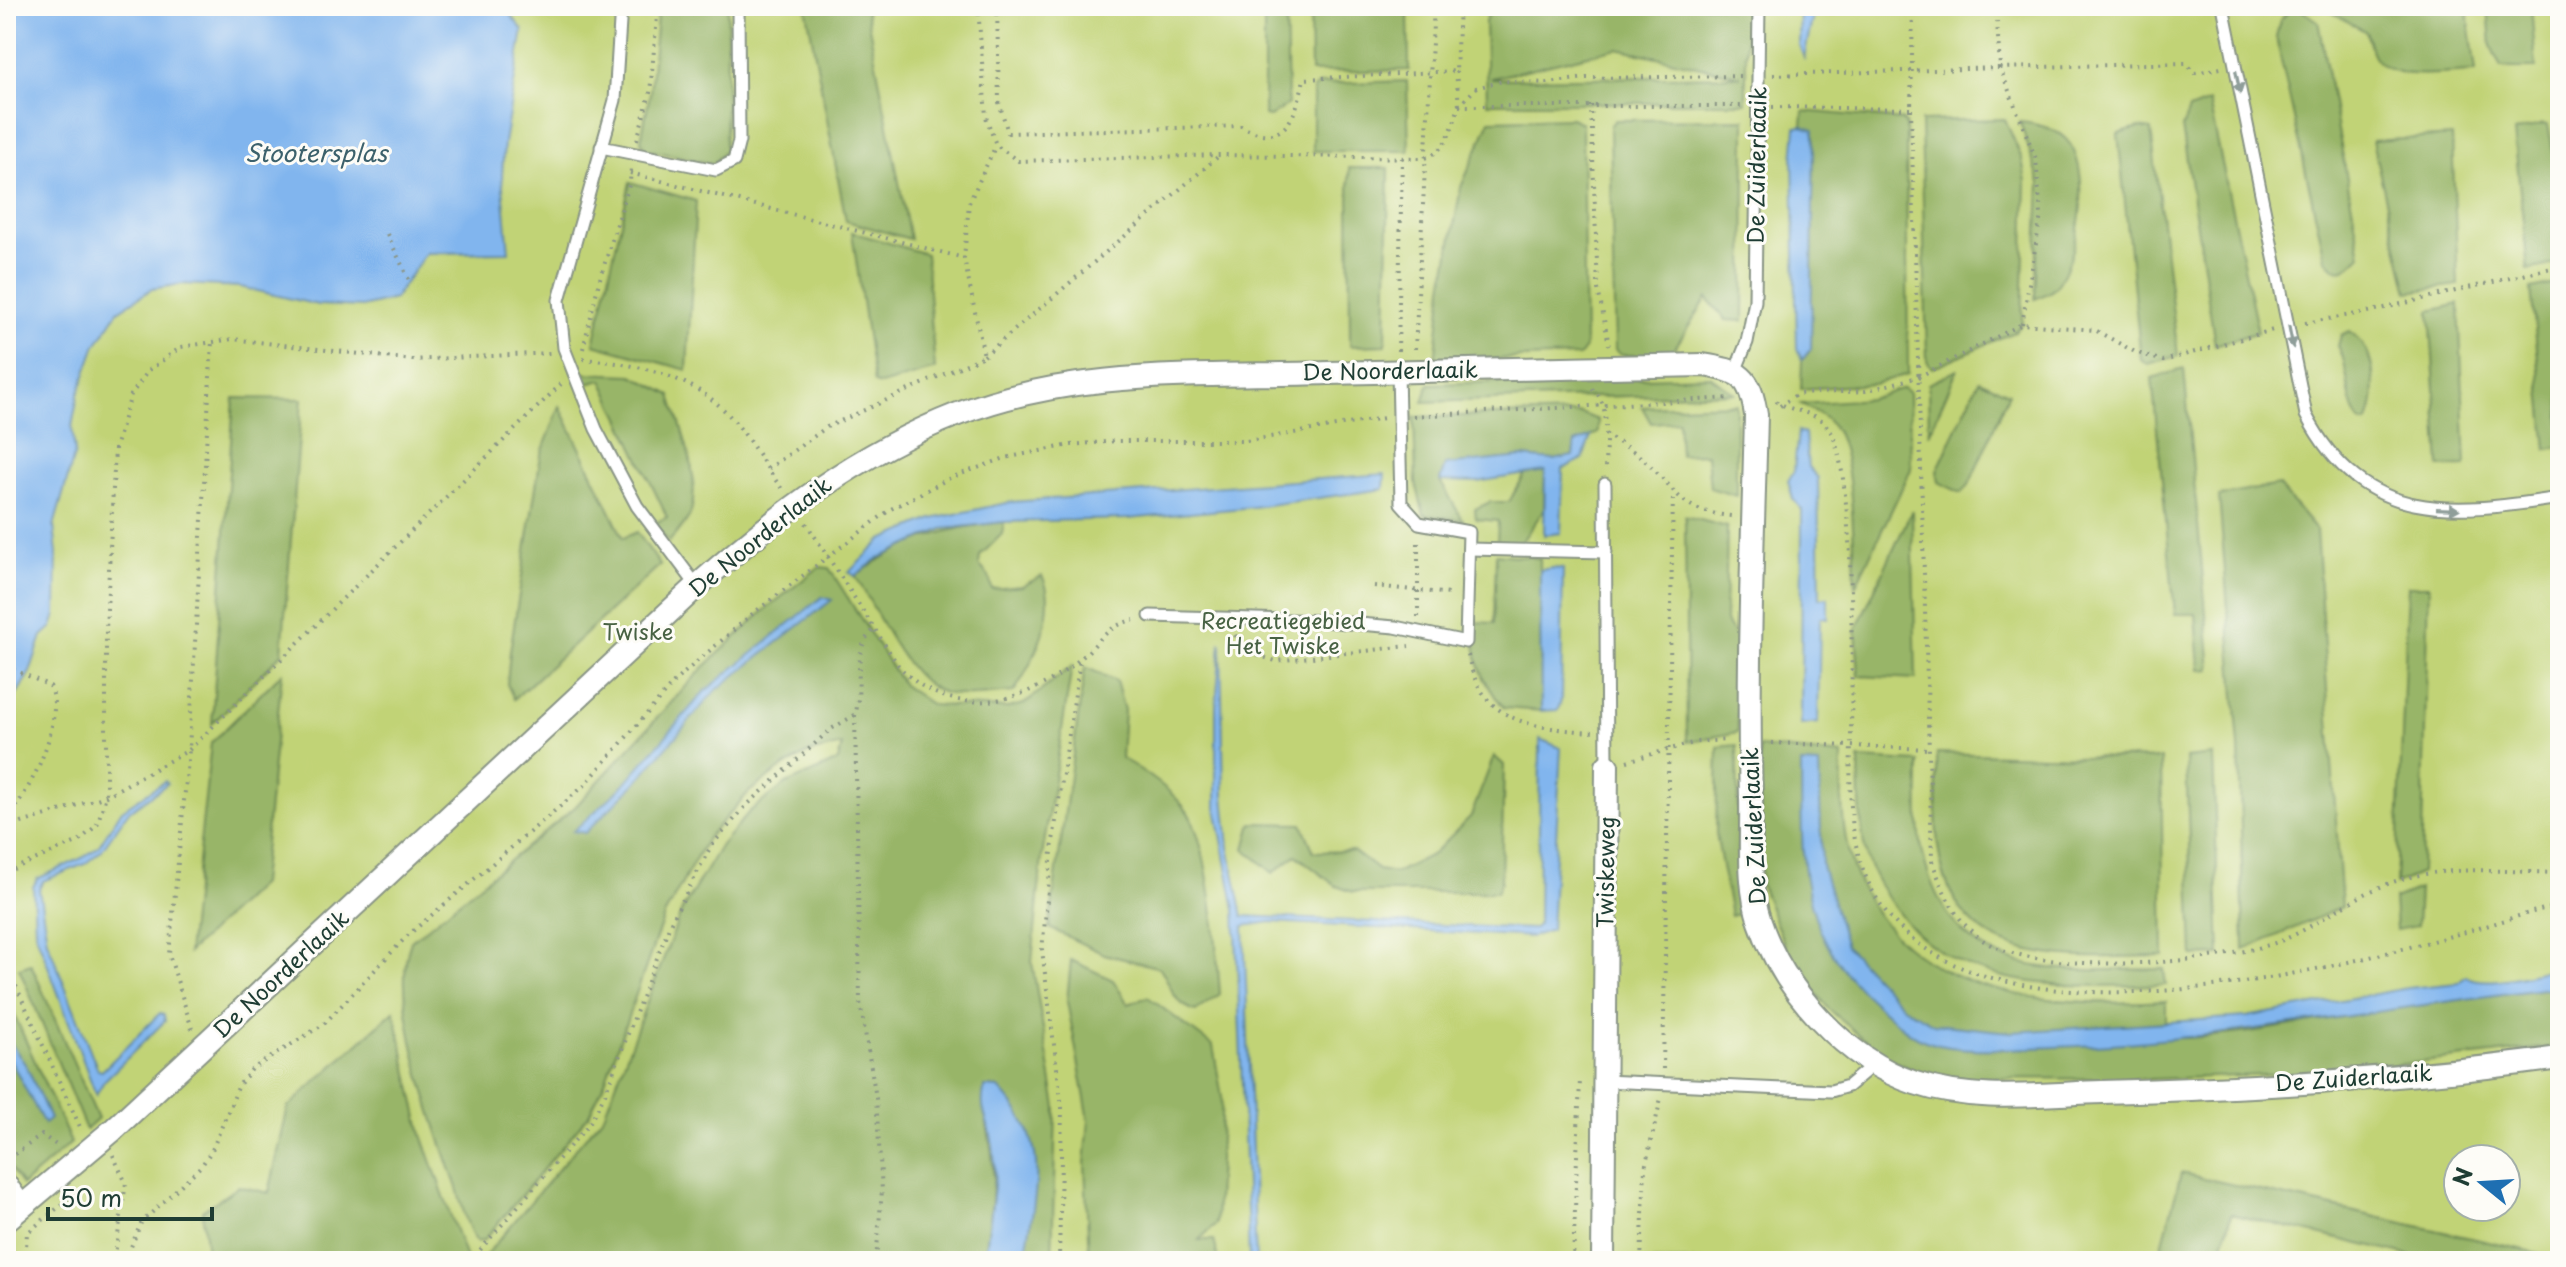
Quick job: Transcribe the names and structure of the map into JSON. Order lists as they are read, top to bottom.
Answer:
{
  "streets": {
    "street": ["De Zuiderlaaik", "De Noorderlaaik", "Twiskeweg"]
  },
  "crossings": [
    ["De Zuiderlaaik", "De Noorderlaaik"]
  ],
  "water": ["Stootersplas"],
  "parks": ["Recreatiegebied Het Twiske", "Twiske"],
  "scale_bar": "50 m",
  "north": "left"
}
